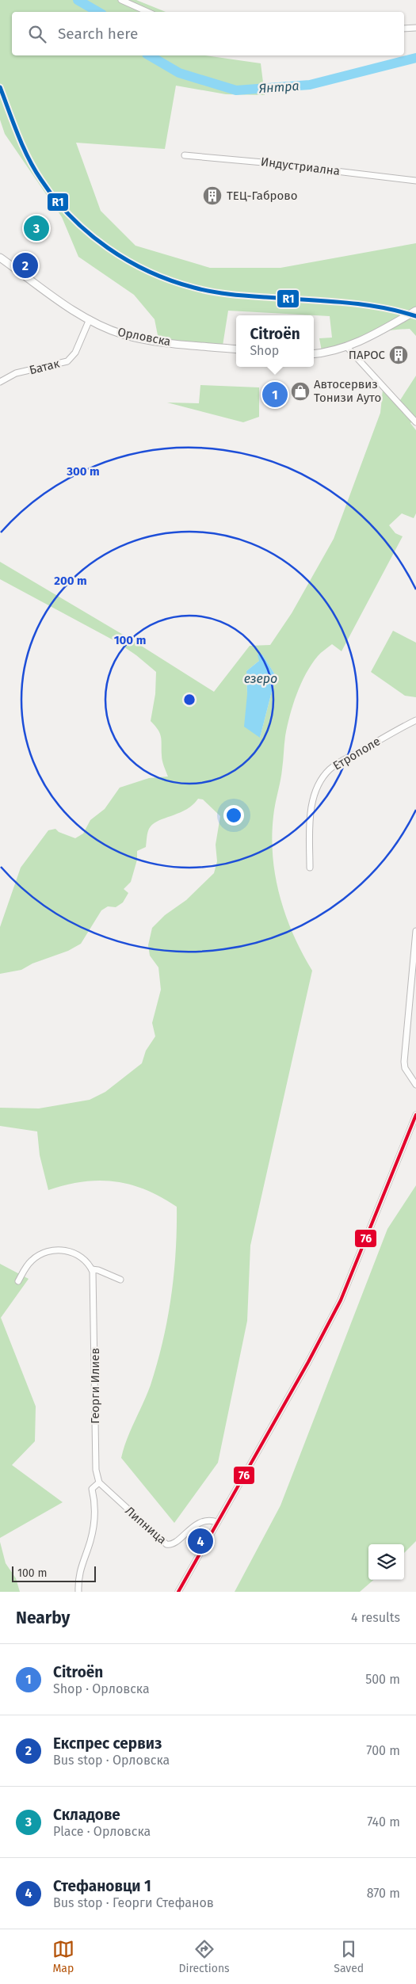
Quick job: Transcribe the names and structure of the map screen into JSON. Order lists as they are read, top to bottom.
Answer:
{
  "streets": {
    "main road": ["Орловска"],
    "street": [
      "Индустриална",
      "Батак",
      "Етрополе",
      "Георги Илиев",
      "Липница"
    ]
  },
  "crossings": [
    ["Орловска", "Батак"],
    ["Георги Илиев", "Липница"]
  ],
  "water": ["Янтра", "езеро"],
  "places": {
    "building": ["ТЕЦ-Габрово", "ПАРОС"],
    "shop": ["Автосервиз Тонизи Ауто"]
  },
  "lines": ["transit line R1", "transit line 76"],
  "scale_bar": "100 m",
  "page": {
    "search": "Search here",
    "pins": [
      "3",
      "2",
      "1",
      "4"
    ],
    "popup": ["Citroën", "Shop"],
    "scale": "100 m",
    "heading": ["Nearby", "4 results"],
    "list": [
      {
        "mark": "1",
        "name": "Citroën",
        "note": "Shop · Орловска",
        "value": "500 m"
      },
      {
        "mark": "2",
        "name": "Експрес сервиз",
        "note": "Bus stop · Орловска",
        "value": "700 m"
      },
      {
        "mark": "3",
        "name": "Складове",
        "note": "Place · Орловска",
        "value": "740 m"
      },
      {
        "mark": "4",
        "name": "Стефановци 1",
        "note": "Bus stop · Георги Стефанов",
        "value": "870 m"
      }
    ],
    "nav": ["Map", "Directions", "Saved"]
  },
  "rings": ["300 m", "200 m", "100 m"]
}
